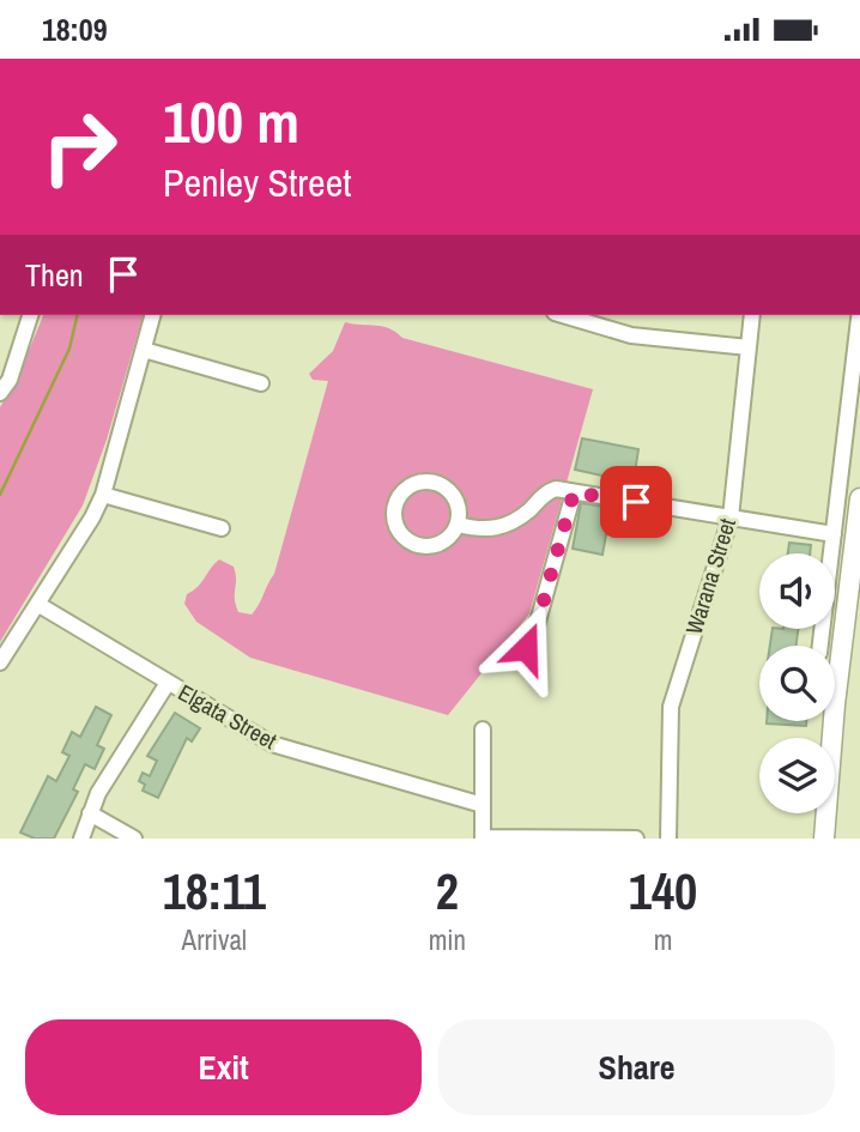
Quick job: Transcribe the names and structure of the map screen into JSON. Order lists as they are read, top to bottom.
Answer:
{
  "streets": {
    "street": ["Warana Street", "Elgata Street"]
  },
  "page": {
    "status": "18:09",
    "turn": ["100 m", "Penley Street"],
    "then": "Then",
    "eta": [
      "18:11",
      "Arrival",
      "2",
      "min",
      "140",
      "m"
    ],
    "buttons": ["Exit", "Share"]
  }
}
